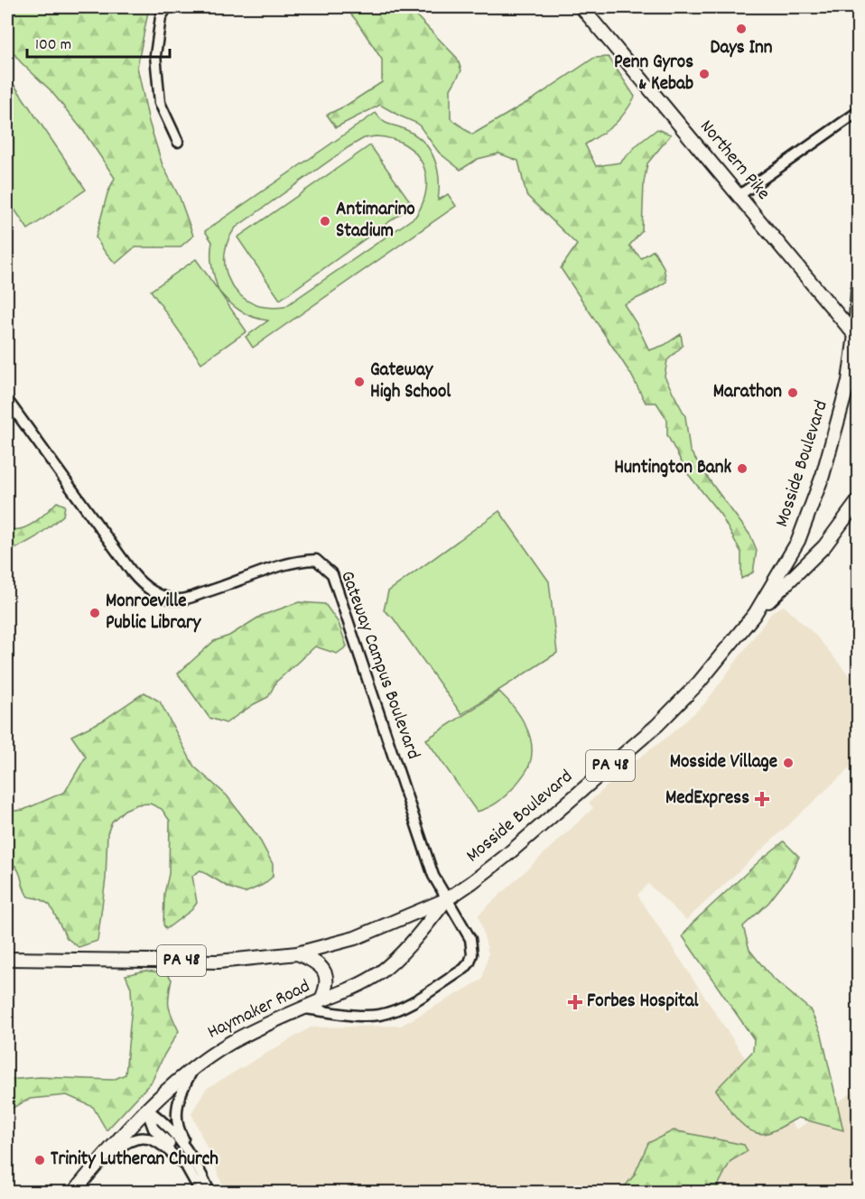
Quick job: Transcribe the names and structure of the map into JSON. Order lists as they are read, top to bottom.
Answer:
{
  "streets": {
    "main road": [
      "Northern Pike",
      "Mosside Boulevard",
      "PA 48",
      "Haymaker Road"
    ],
    "street": ["Gateway Campus Boulevard"]
  },
  "crossings": [
    ["Northern Pike", "Mosside Boulevard"],
    ["Mosside Boulevard", "Gateway Campus Boulevard"],
    ["Mosside Boulevard", "Haymaker Road"],
    ["Gateway Campus Boulevard", "Haymaker Road"]
  ],
  "places": {
    "other": [
      "Days Inn",
      "Penn Gyros & Kebab",
      "Antimarino Stadium",
      "Gateway High School",
      "Marathon",
      "Huntington Bank",
      "Monroeville Public Library",
      "Mosside Village",
      "Trinity Lutheran Church"
    ],
    "health": ["MedExpress", "Forbes Hospital"]
  },
  "scale_bar": "100 m"
}
